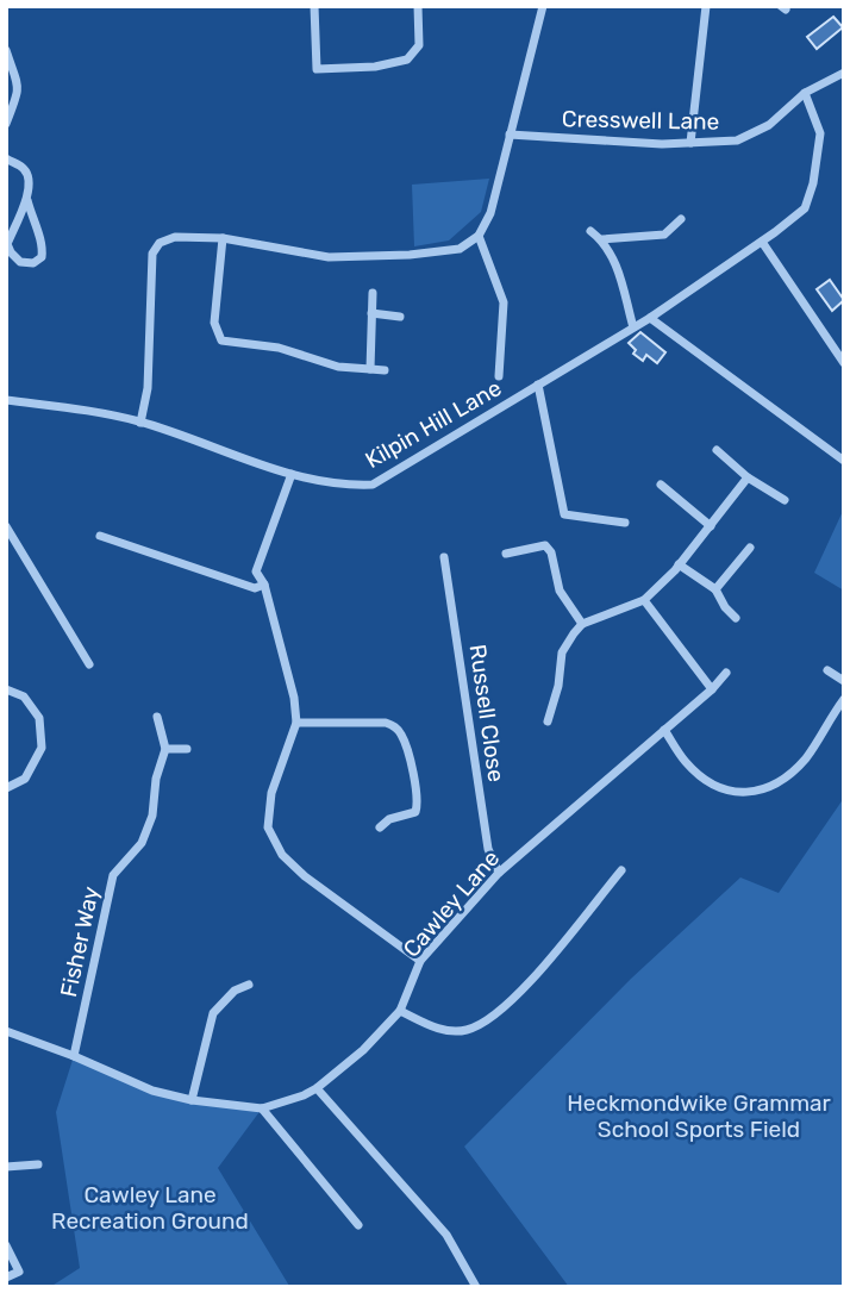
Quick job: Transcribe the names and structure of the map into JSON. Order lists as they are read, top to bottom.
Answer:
{
  "streets": {
    "street": [
      "Cresswell Lane",
      "Kilpin Hill Lane",
      "Russell Close",
      "Cawley Lane",
      "Fisher Way"
    ]
  },
  "crossings": [
    ["Cresswell Lane", "Kilpin Hill Lane"],
    ["Russell Close", "Cawley Lane"],
    ["Cawley Lane", "Fisher Way"]
  ],
  "parks": ["Heckmondwike Grammar School Sports Field", "Cawley Lane Recreation Ground"]
}
